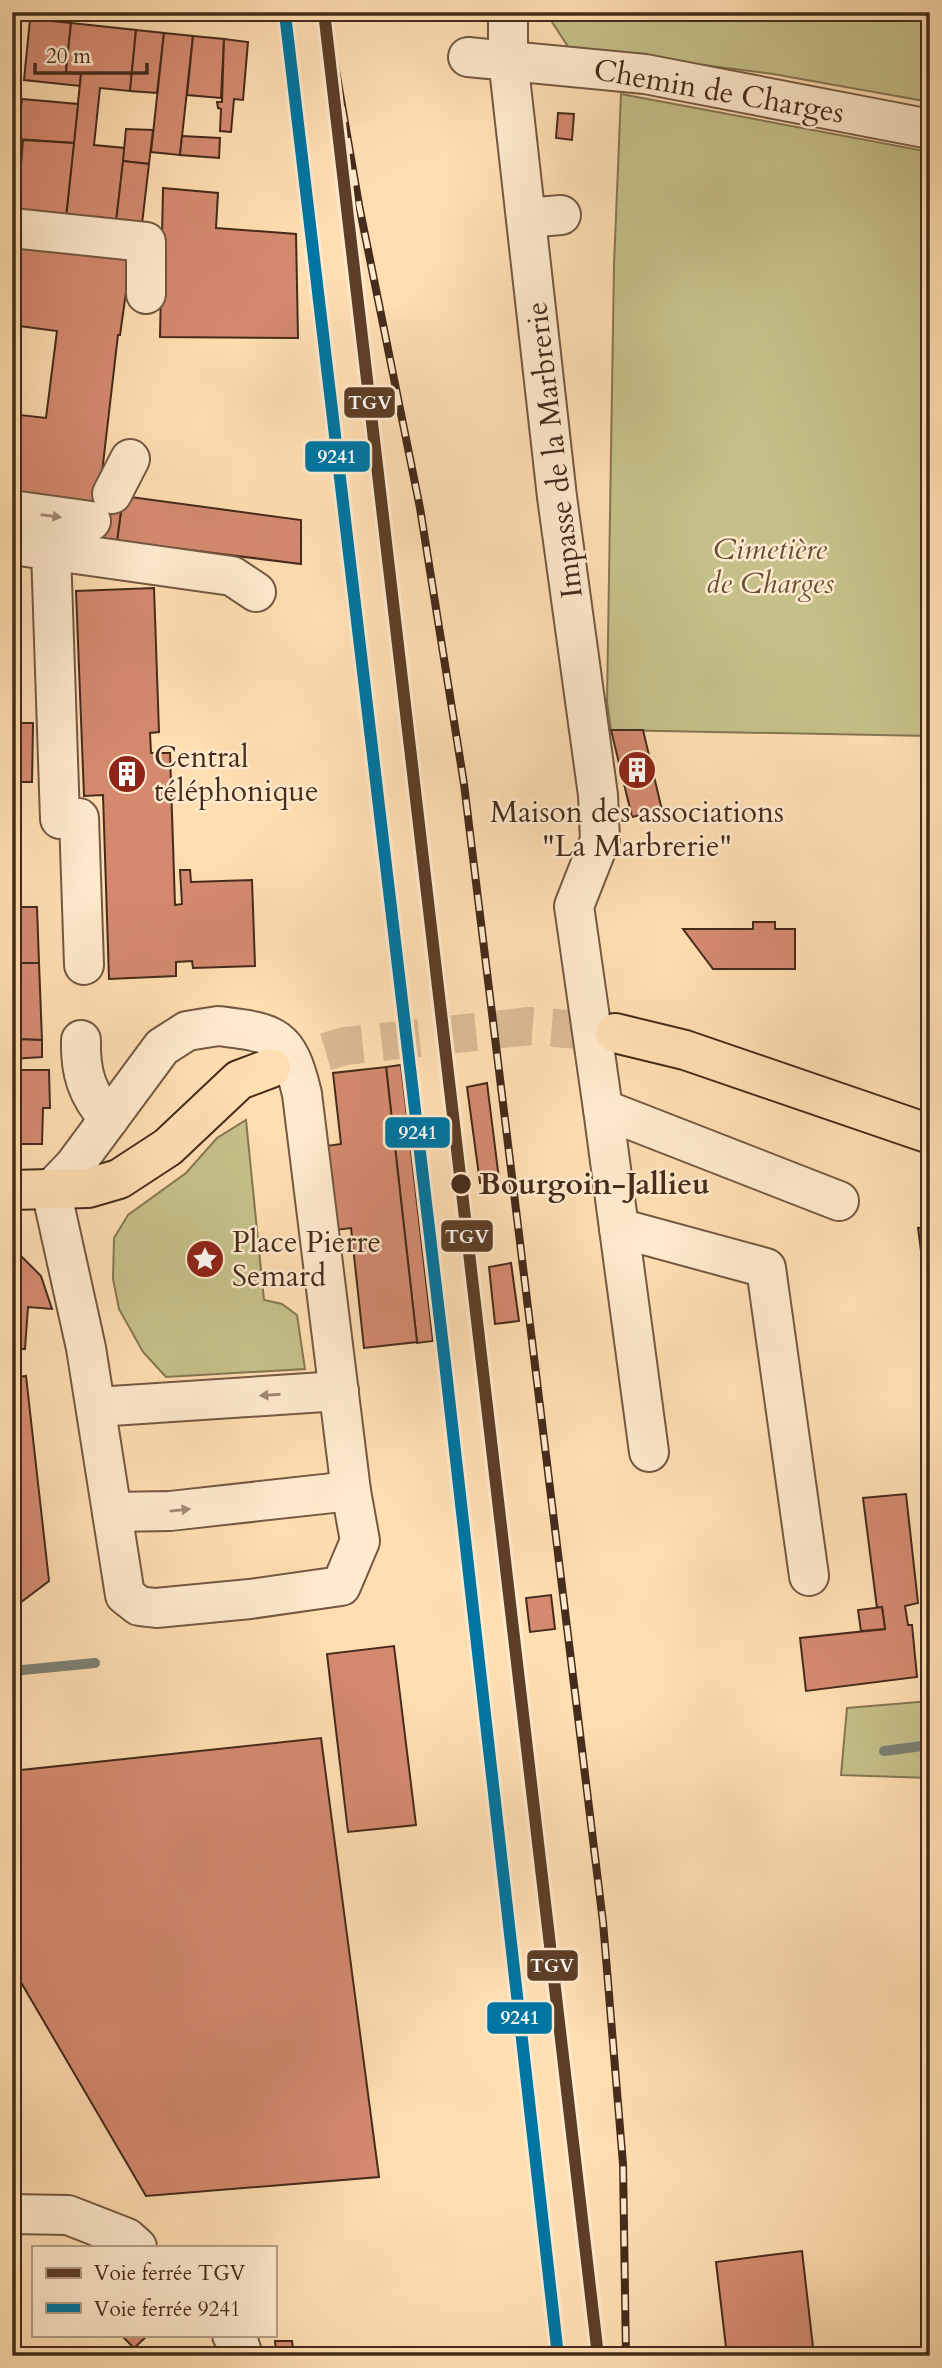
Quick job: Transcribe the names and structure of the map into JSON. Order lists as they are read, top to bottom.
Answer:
{
  "streets": {
    "street": ["Chemin de Charges", "Impasse de la Marbrerie"]
  },
  "crossings": [
    ["Chemin de Charges", "Impasse de la Marbrerie"]
  ],
  "parks": ["Cimetière de Charges"],
  "places": {
    "building": ["Maison des associations \"La Marbrerie\"", "Central téléphonique"],
    "other": ["Bourgoin-Jallieu"],
    "place": ["Place Pierre Semard"]
  },
  "lines": ["rail line TGV", "rail line 9241"],
  "legend": ["Voie ferrée TGV", "Voie ferrée 9241"],
  "scale_bar": "20 m"
}
